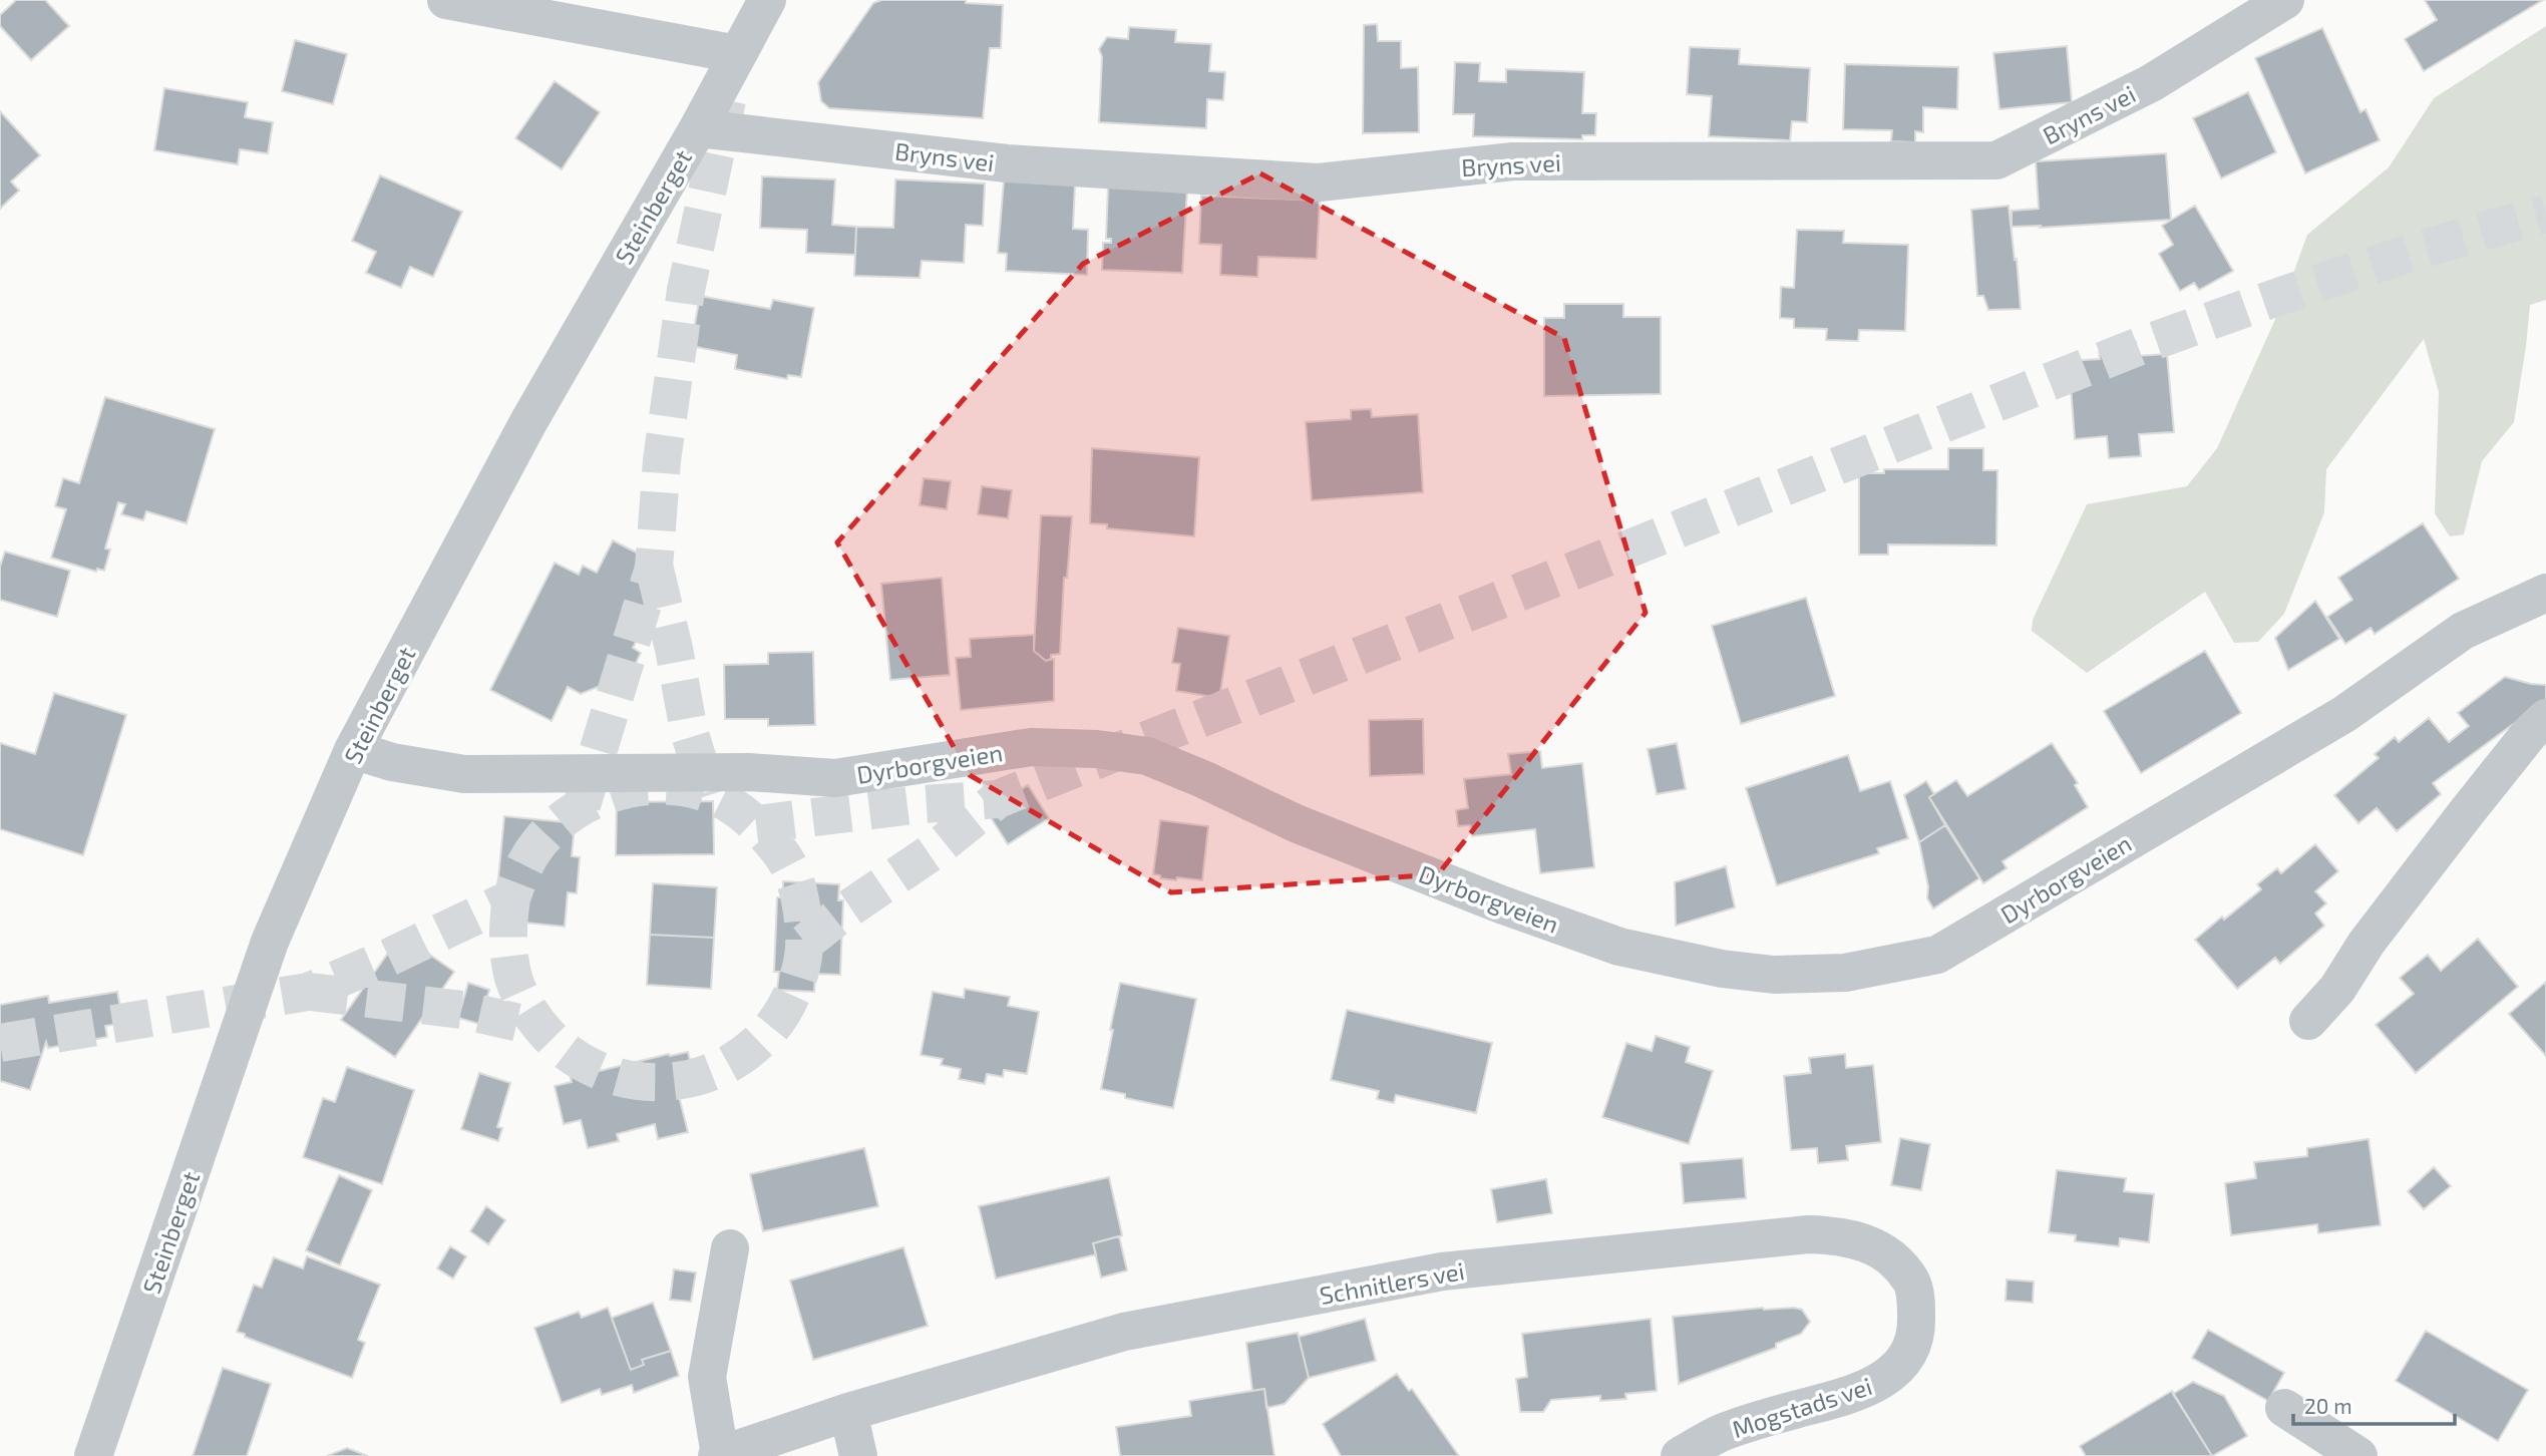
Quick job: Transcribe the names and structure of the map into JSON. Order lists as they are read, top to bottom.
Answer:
{
  "streets": {
    "street": [
      "Bryns vei",
      "Steinberget",
      "Dyrborgveien",
      "Schnitlers vei",
      "Mogstads vei"
    ]
  },
  "crossings": [
    ["Bryns vei", "Steinberget"],
    ["Steinberget", "Dyrborgveien"],
    ["Schnitlers vei", "Mogstads vei"]
  ],
  "scale_bar": "20 m"
}
